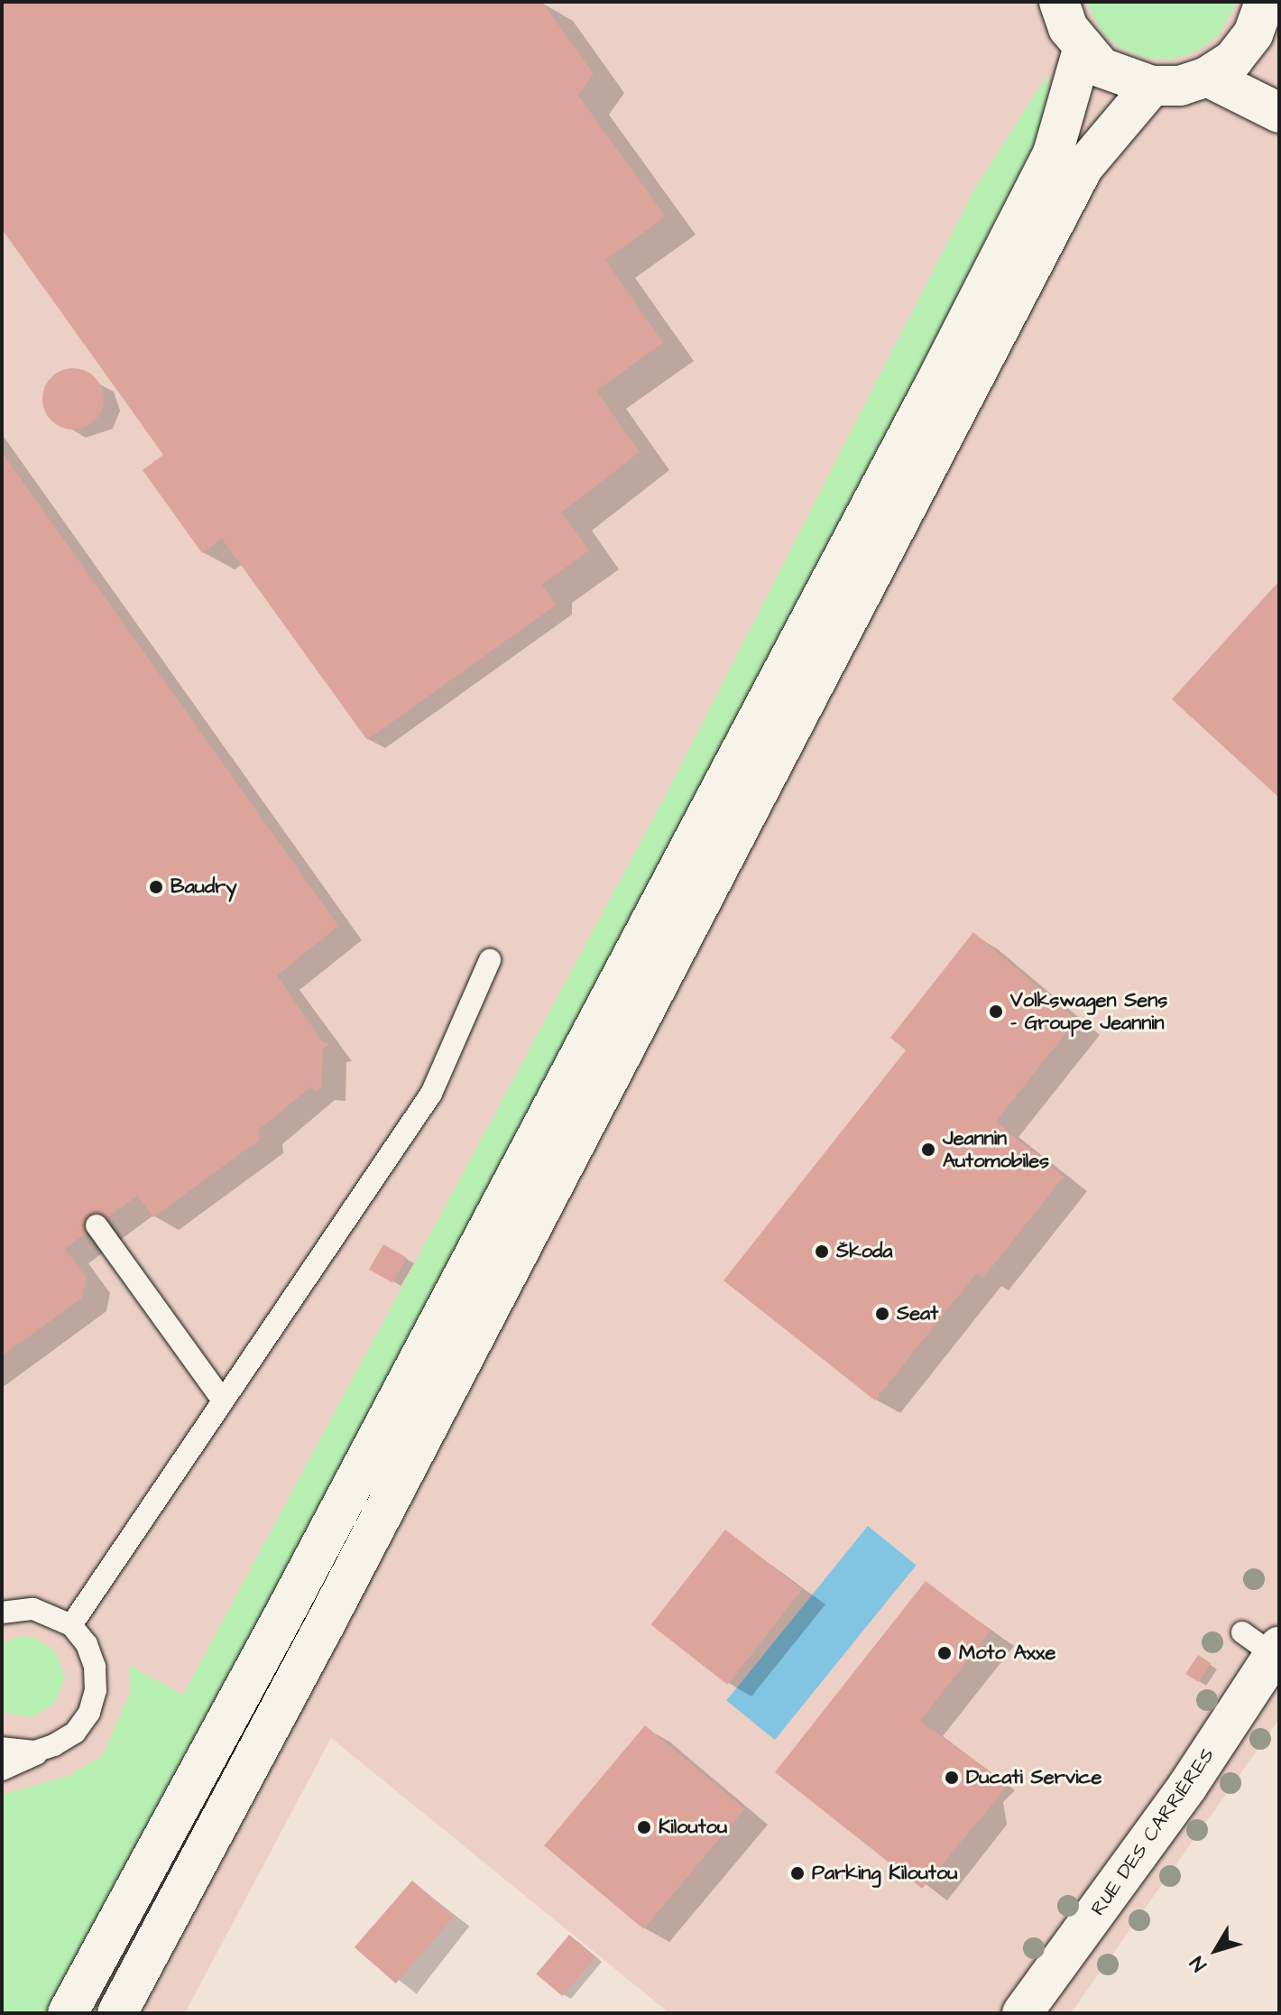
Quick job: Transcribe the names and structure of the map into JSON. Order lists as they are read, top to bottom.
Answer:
{
  "streets": {
    "main road": ["RUE DES CARRIÈRES"]
  },
  "places": [
    "Baudry",
    "Volkswagen Sens - Groupe Jeannin",
    "Jeannin Automobiles",
    "Škoda",
    "Seat",
    "Moto Axxe",
    "Ducati Service",
    "Kiloutou",
    "Parking Kiloutou"
  ],
  "north": "bottom left"
}
